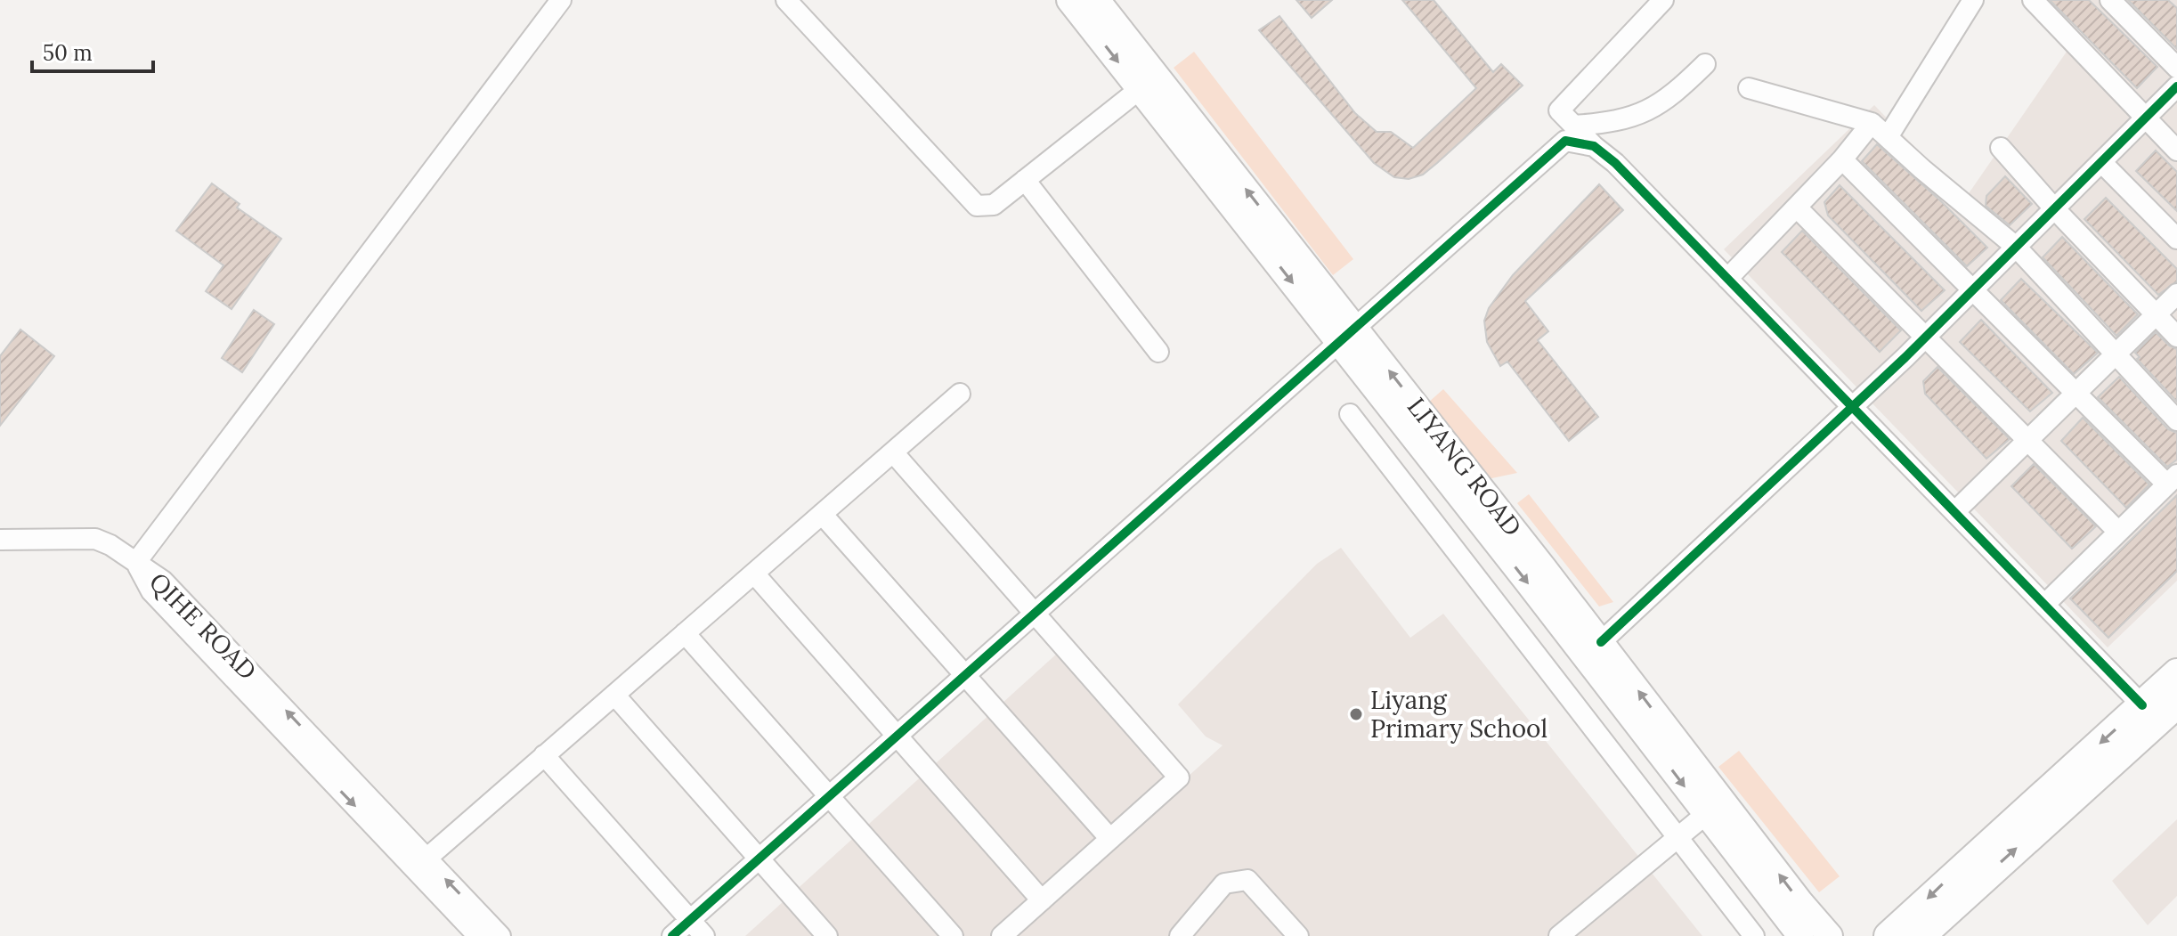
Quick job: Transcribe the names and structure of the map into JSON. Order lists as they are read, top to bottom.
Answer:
{
  "streets": {
    "main road": ["LIYANG ROAD"],
    "street": ["QIHE ROAD"]
  },
  "places": ["Liyang Primary School"],
  "scale_bar": "50 m"
}
